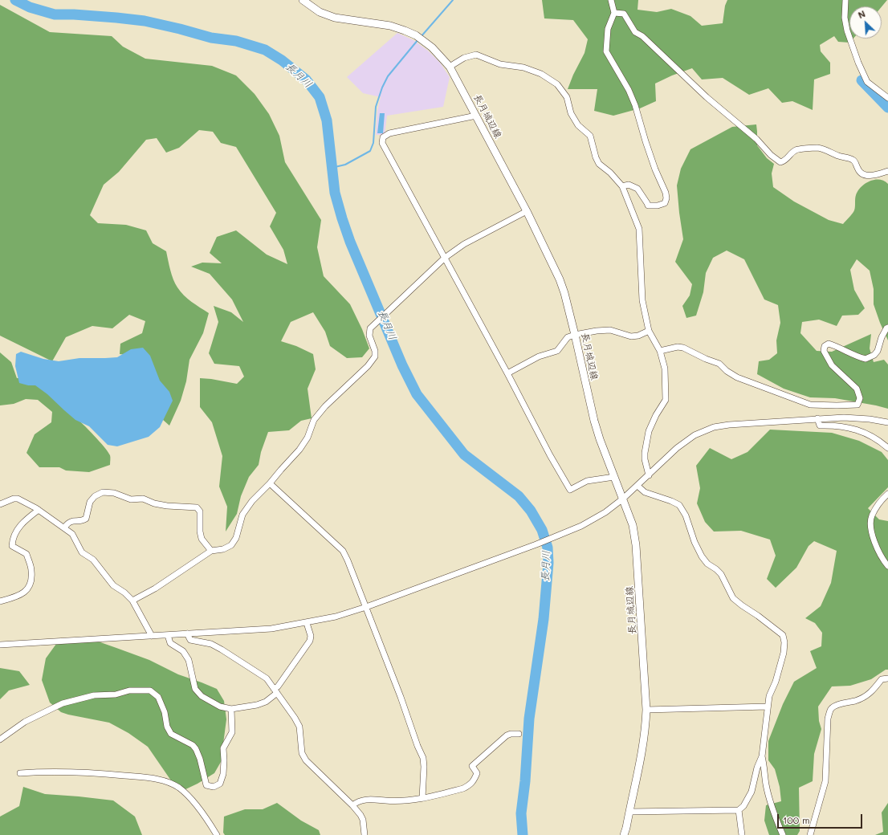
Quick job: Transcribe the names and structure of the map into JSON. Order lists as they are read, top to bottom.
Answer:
{
  "streets": {
    "main road": ["長月城辺線"]
  },
  "water": ["長月川"],
  "scale_bar": "100 m",
  "north": "top left"
}
